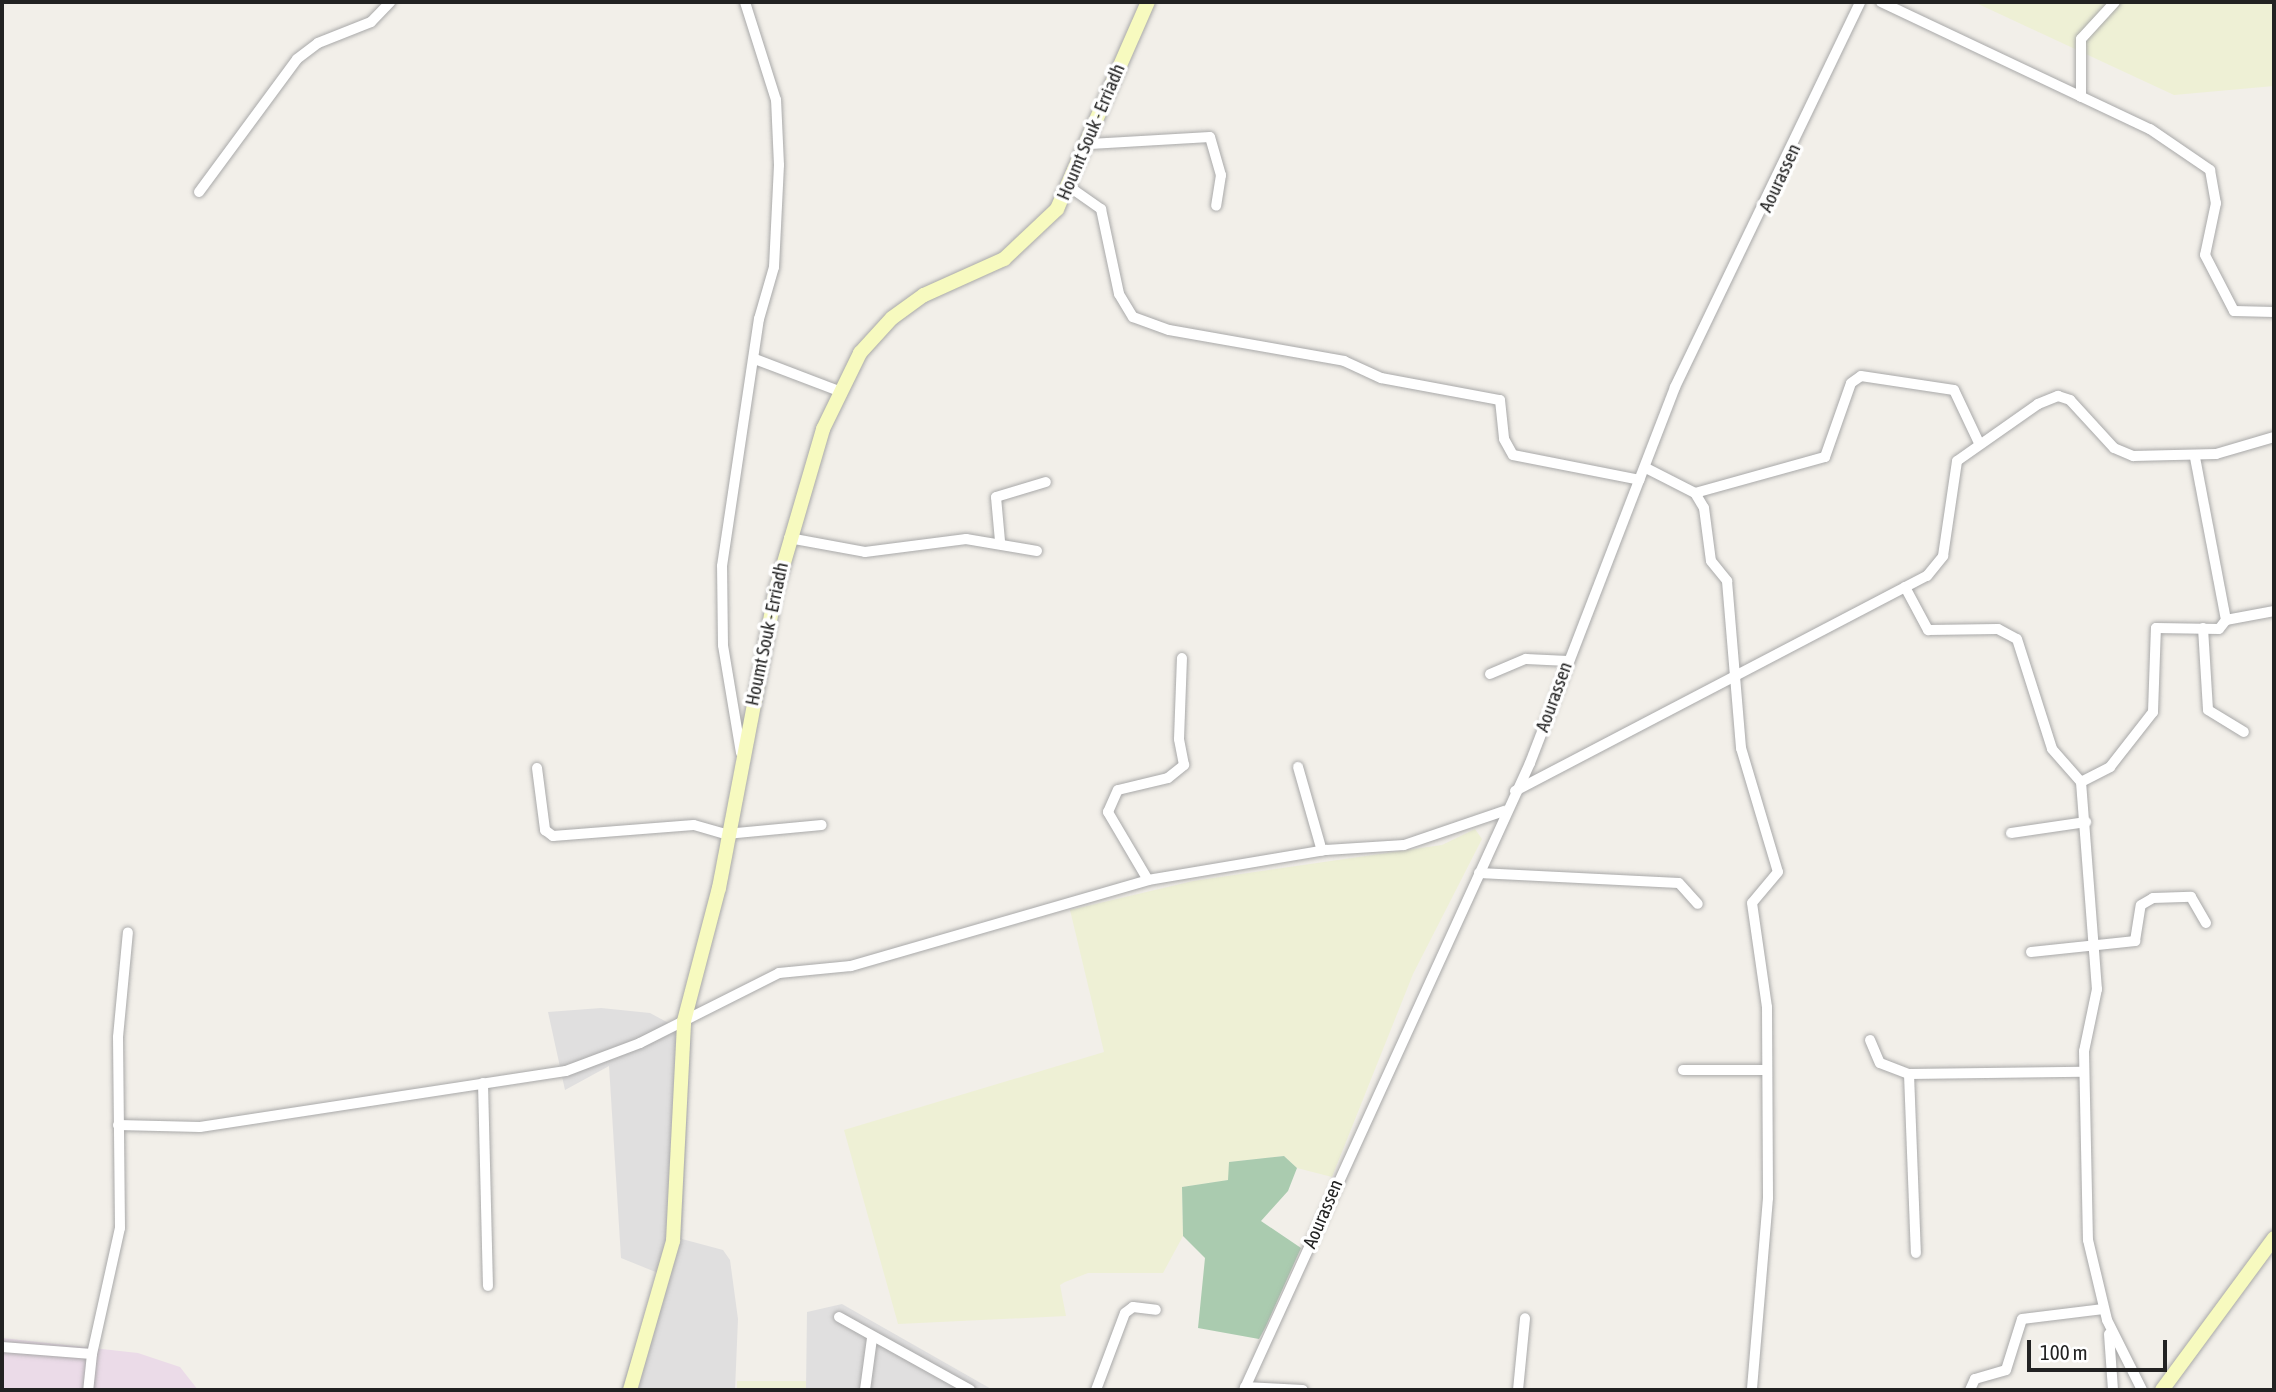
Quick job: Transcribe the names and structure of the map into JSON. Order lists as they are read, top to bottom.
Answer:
{
  "streets": {
    "street": ["Houmt Souk - Erriadh", "Aourassen"]
  },
  "scale_bar": "100 m"
}
